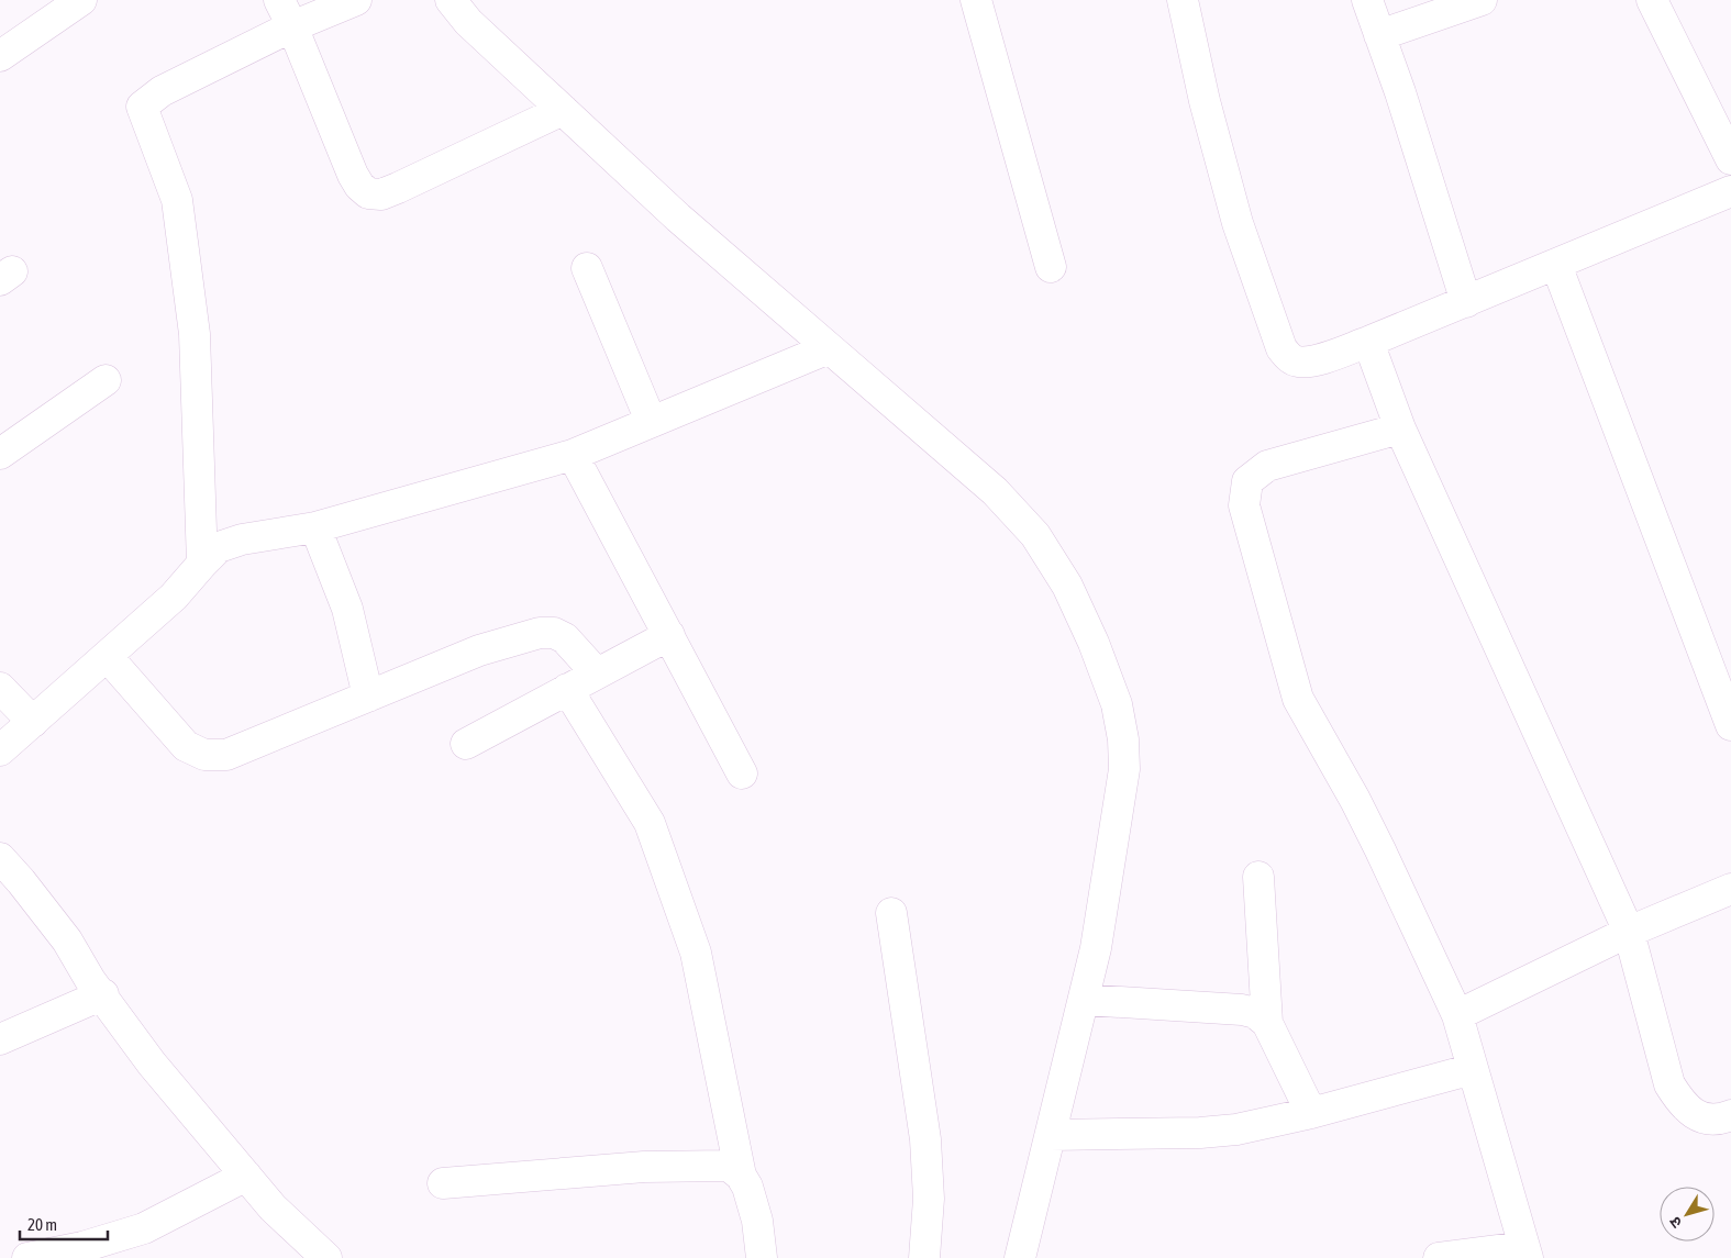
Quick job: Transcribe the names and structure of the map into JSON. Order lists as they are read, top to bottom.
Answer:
{
  "scale_bar": "20 m",
  "north": "bottom left"
}
